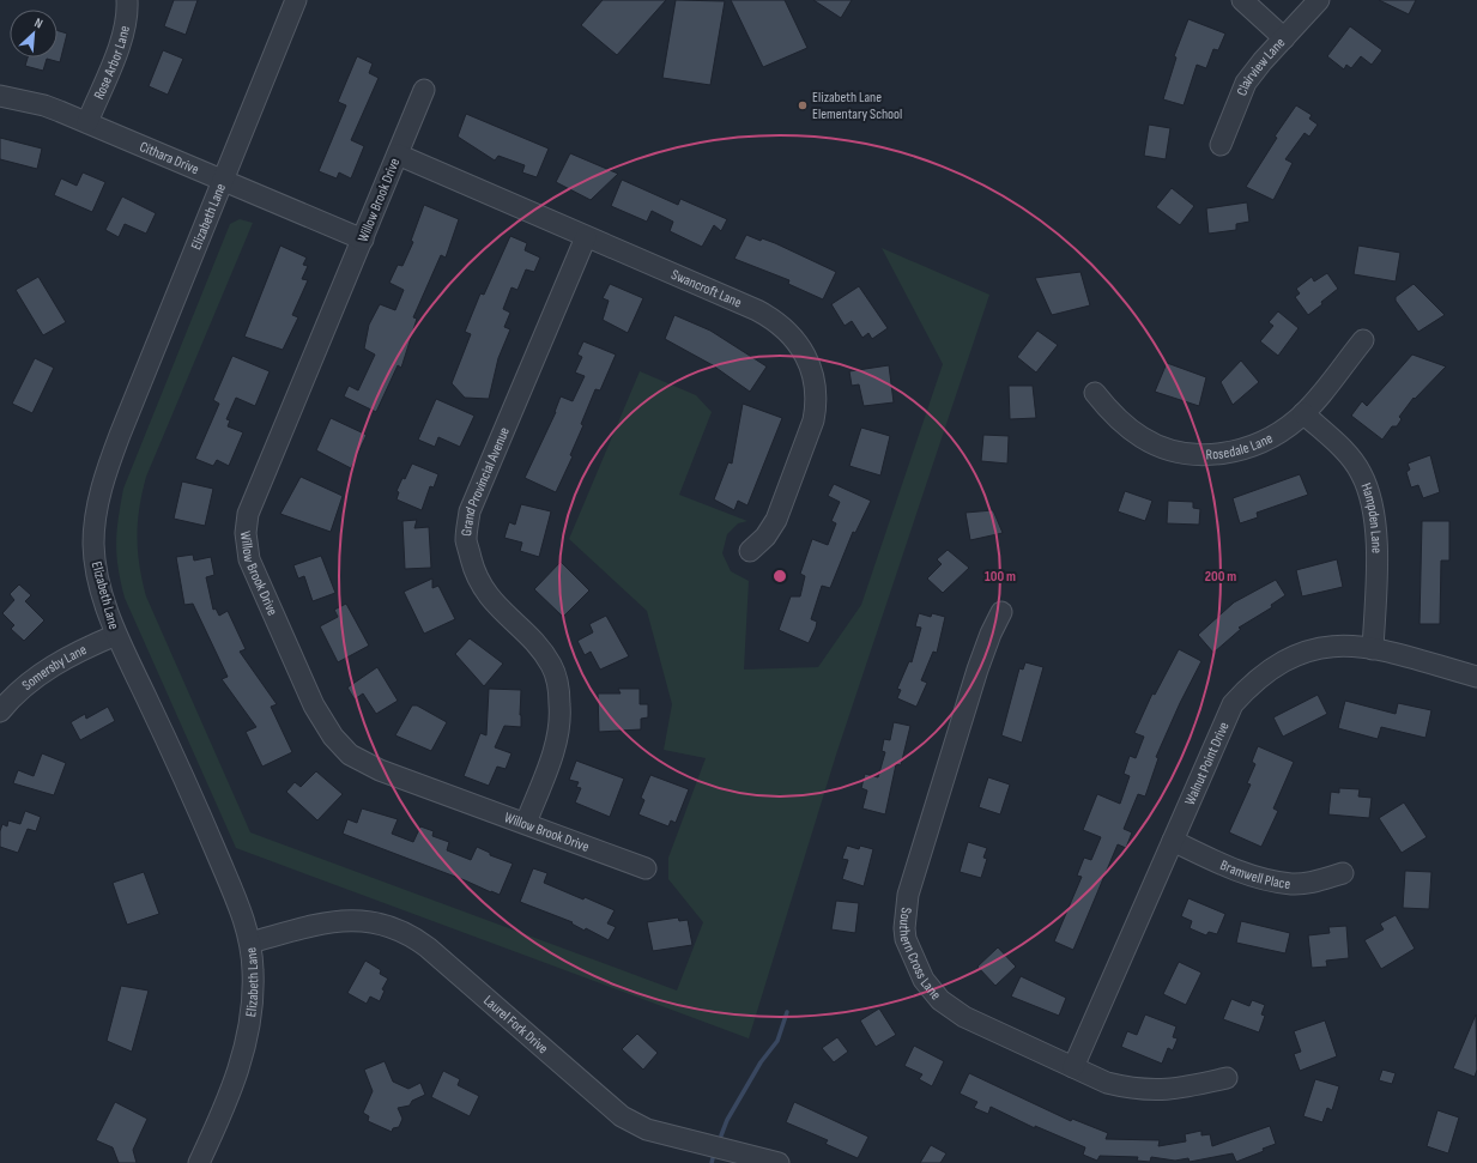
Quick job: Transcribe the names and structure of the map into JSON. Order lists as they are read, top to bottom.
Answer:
{
  "streets": {
    "street": [
      "Rose Arbor Lane",
      "Clairview Lane",
      "Cithara Drive",
      "Willow Brook Drive",
      "Elizabeth Lane",
      "Swancroft Lane",
      "Rosedale Lane",
      "Grand Provincial Avenue",
      "Hampden Lane",
      "Somersby Lane",
      "Walnut Point Drive",
      "Bramwell Place",
      "Southern Cross Lane",
      "Laurel Fork Drive"
    ]
  },
  "crossings": [
    ["Rose Arbor Lane", "Cithara Drive"],
    ["Cithara Drive", "Willow Brook Drive"],
    ["Cithara Drive", "Elizabeth Lane"],
    ["Willow Brook Drive", "Swancroft Lane"],
    ["Willow Brook Drive", "Grand Provincial Avenue"],
    ["Elizabeth Lane", "Somersby Lane"],
    ["Elizabeth Lane", "Laurel Fork Drive"],
    ["Swancroft Lane", "Grand Provincial Avenue"],
    ["Rosedale Lane", "Hampden Lane"],
    ["Hampden Lane", "Walnut Point Drive"],
    ["Walnut Point Drive", "Bramwell Place"],
    ["Walnut Point Drive", "Southern Cross Lane"]
  ],
  "places": ["Elizabeth Lane Elementary School"],
  "north": "top right",
  "rings": ["100 m", "200 m"]
}
